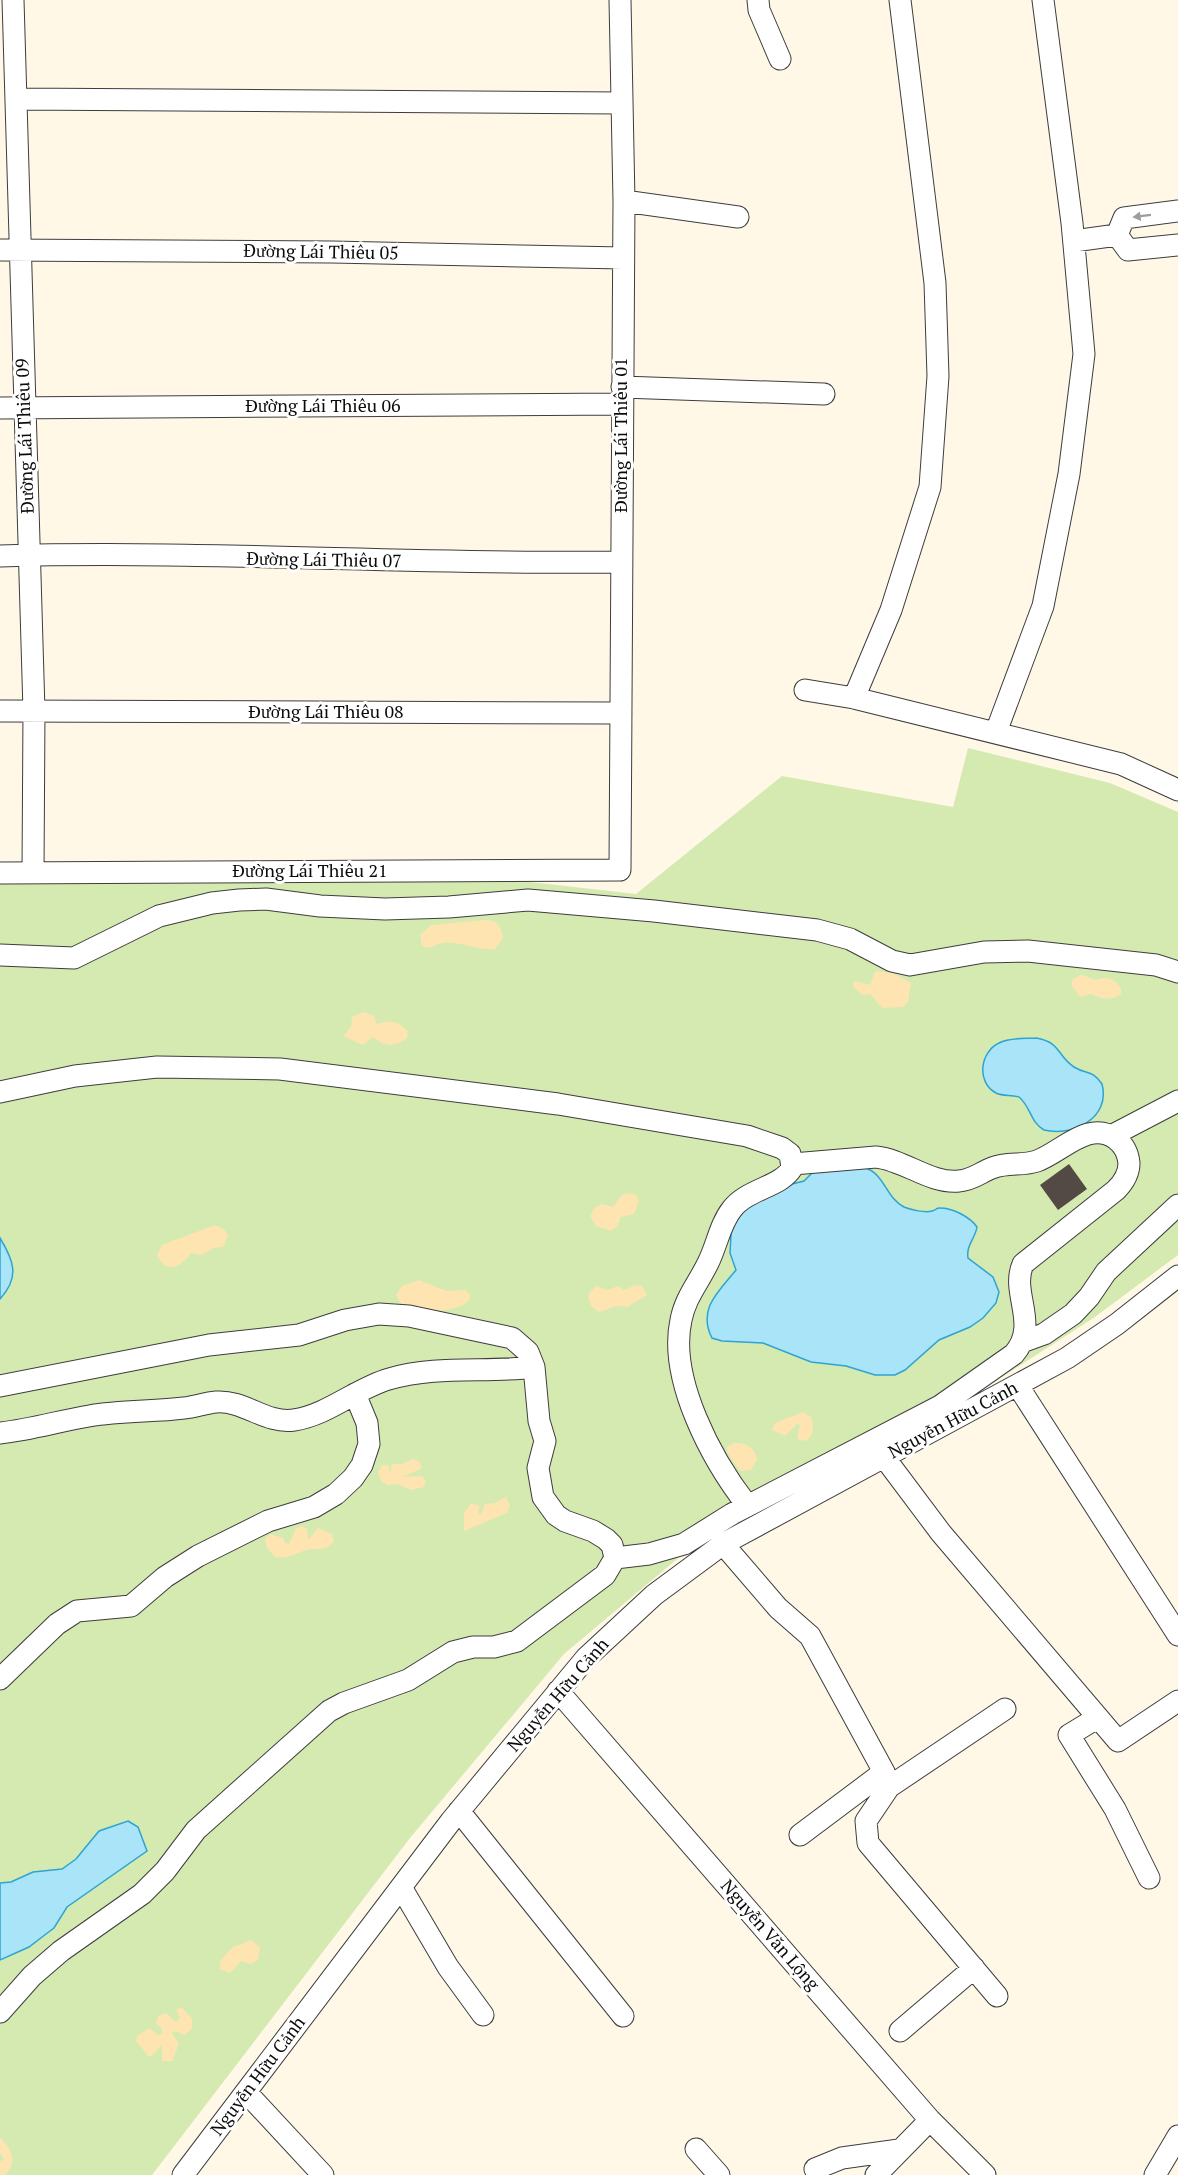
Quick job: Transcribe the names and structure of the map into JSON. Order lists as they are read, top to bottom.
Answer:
{
  "streets": {
    "street": [
      "Đường Lái Thiêu 05",
      "Đường Lái Thiêu 06",
      "Đường Lái Thiêu 01",
      "Đường Lái Thiêu 09",
      "Đường Lái Thiêu 07",
      "Đường Lái Thiêu 08",
      "Đường Lái Thiêu 21",
      "Nguyễn Hữu Cảnh",
      "Nguyễn Văn Lộng"
    ]
  },
  "crossings": [
    ["Đường Lái Thiêu 05", "Đường Lái Thiêu 01"],
    ["Đường Lái Thiêu 05", "Đường Lái Thiêu 09"],
    ["Đường Lái Thiêu 06", "Đường Lái Thiêu 01"],
    ["Đường Lái Thiêu 06", "Đường Lái Thiêu 09"],
    ["Đường Lái Thiêu 01", "Đường Lái Thiêu 07"],
    ["Đường Lái Thiêu 01", "Đường Lái Thiêu 08"],
    ["Đường Lái Thiêu 01", "Đường Lái Thiêu 21"],
    ["Đường Lái Thiêu 09", "Đường Lái Thiêu 07"],
    ["Đường Lái Thiêu 09", "Đường Lái Thiêu 08"],
    ["Đường Lái Thiêu 09", "Đường Lái Thiêu 21"],
    ["Nguyễn Hữu Cảnh", "Nguyễn Văn Lộng"]
  ]
}
